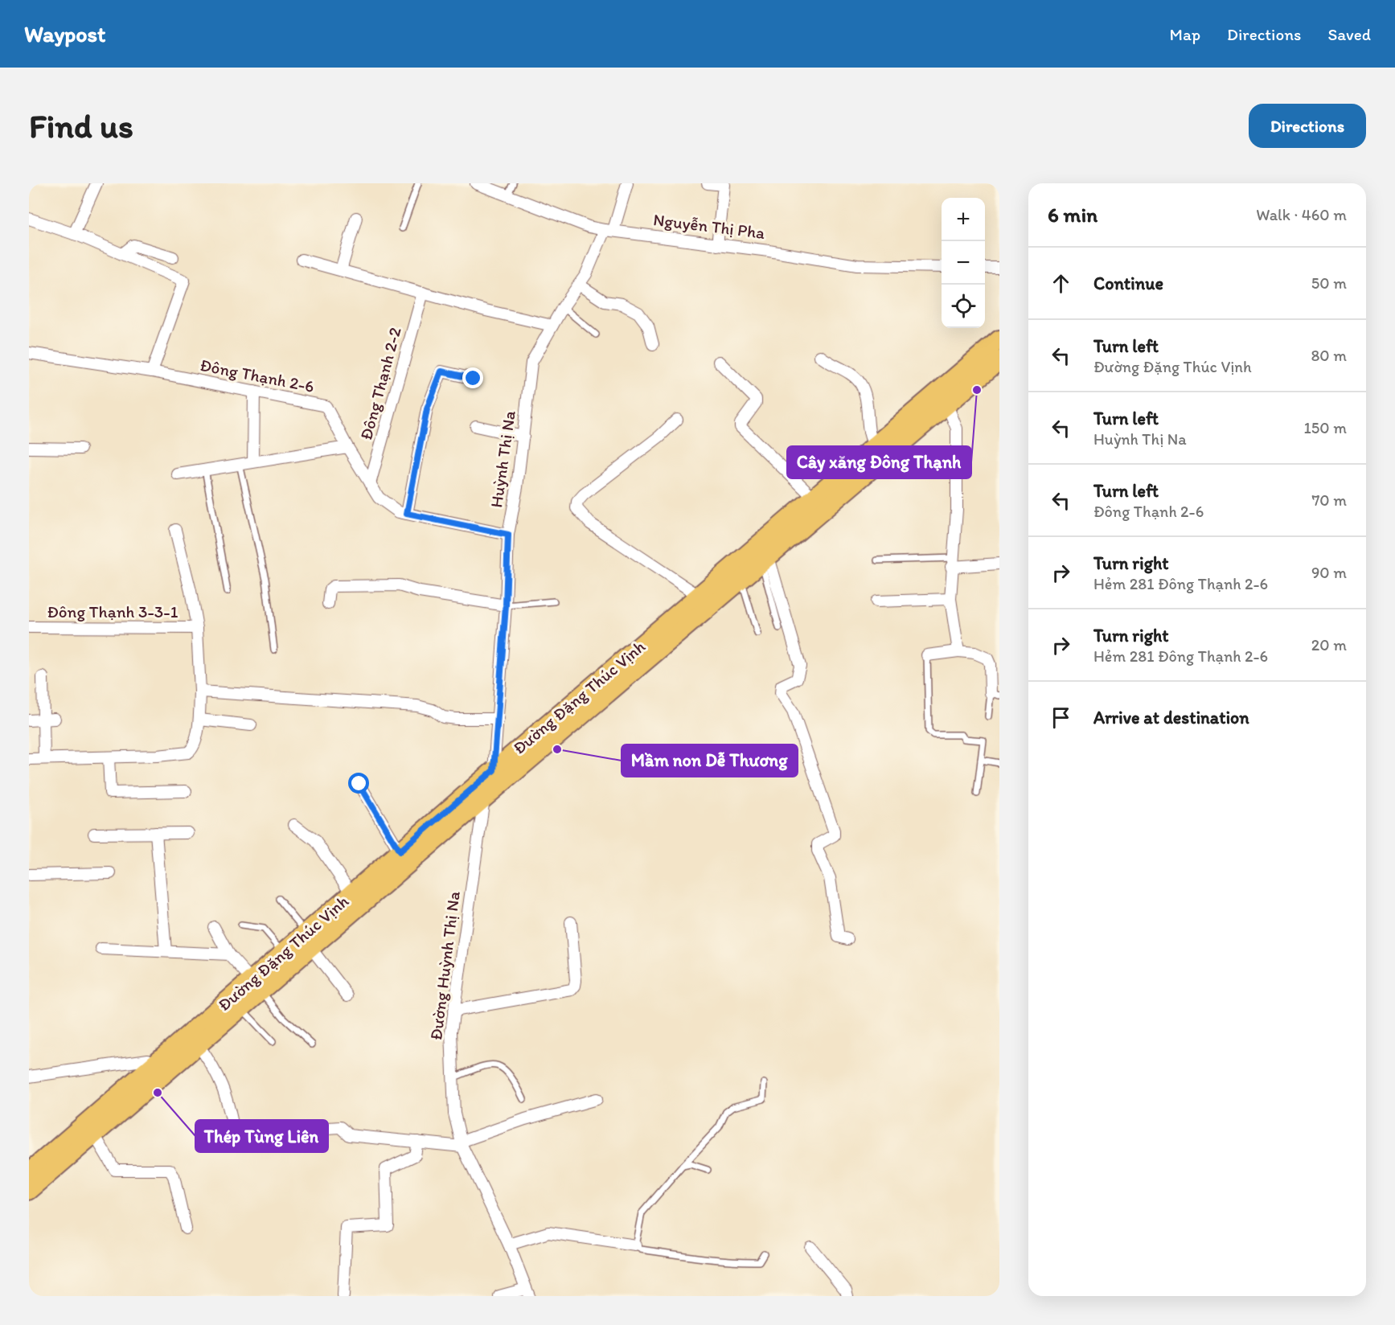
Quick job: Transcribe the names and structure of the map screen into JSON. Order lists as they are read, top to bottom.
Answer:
{
  "streets": {
    "main road": ["Đường Đặng Thúc Vịnh"],
    "street": [
      "Nguyễn Thị Pha",
      "Đông Thạnh 2-6",
      "Đông Thạnh 2-2",
      "Huỳnh Thị Na",
      "Đông Thạnh 3-3-1",
      "Đường Huỳnh Thị Na"
    ]
  },
  "crossings": [
    ["Nguyễn Thị Pha", "Huỳnh Thị Na"],
    ["Đông Thạnh 2-6", "Đông Thạnh 2-2"],
    ["Đông Thạnh 2-6", "Huỳnh Thị Na"],
    ["Huỳnh Thị Na", "Đường Đặng Thúc Vịnh"],
    ["Đường Đặng Thúc Vịnh", "Đường Huỳnh Thị Na"]
  ],
  "places": ["Cây xăng Đông Thạnh", "Mầm non Dễ Thương", "Thép Tùng Liên"],
  "page": {
    "header": "Waypost",
    "nav": ["Map", "Directions", "Saved"],
    "buttons": "Directions",
    "title": "Find us",
    "heading": ["6 min", "Walk · 460 m"],
    "map_buttons": ["+", "−"],
    "list": [
      ["Continue", "50 m"],
      ["Turn left", "Đường Đặng Thúc Vịnh", "80 m"],
      ["Turn left", "Huỳnh Thị Na", "150 m"],
      ["Turn left", "Đông Thạnh 2-6", "70 m"],
      ["Turn right", "Hẻm 281 Đông Thạnh 2-6", "90 m"],
      ["Turn right", "Hẻm 281 Đông Thạnh 2-6", "20 m"],
      "Arrive at destination"
    ]
  }
}
